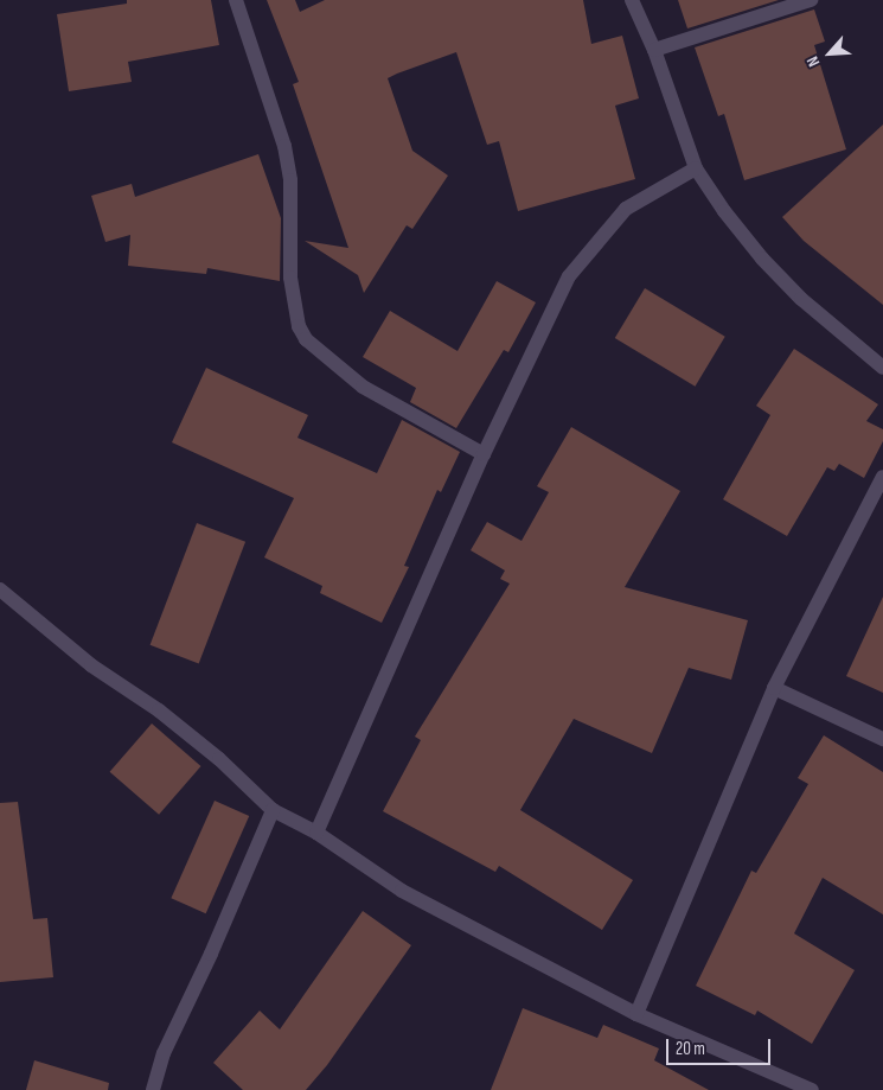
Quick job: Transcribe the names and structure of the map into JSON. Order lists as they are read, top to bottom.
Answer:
{
  "scale_bar": "20 m",
  "north": "bottom left"
}
